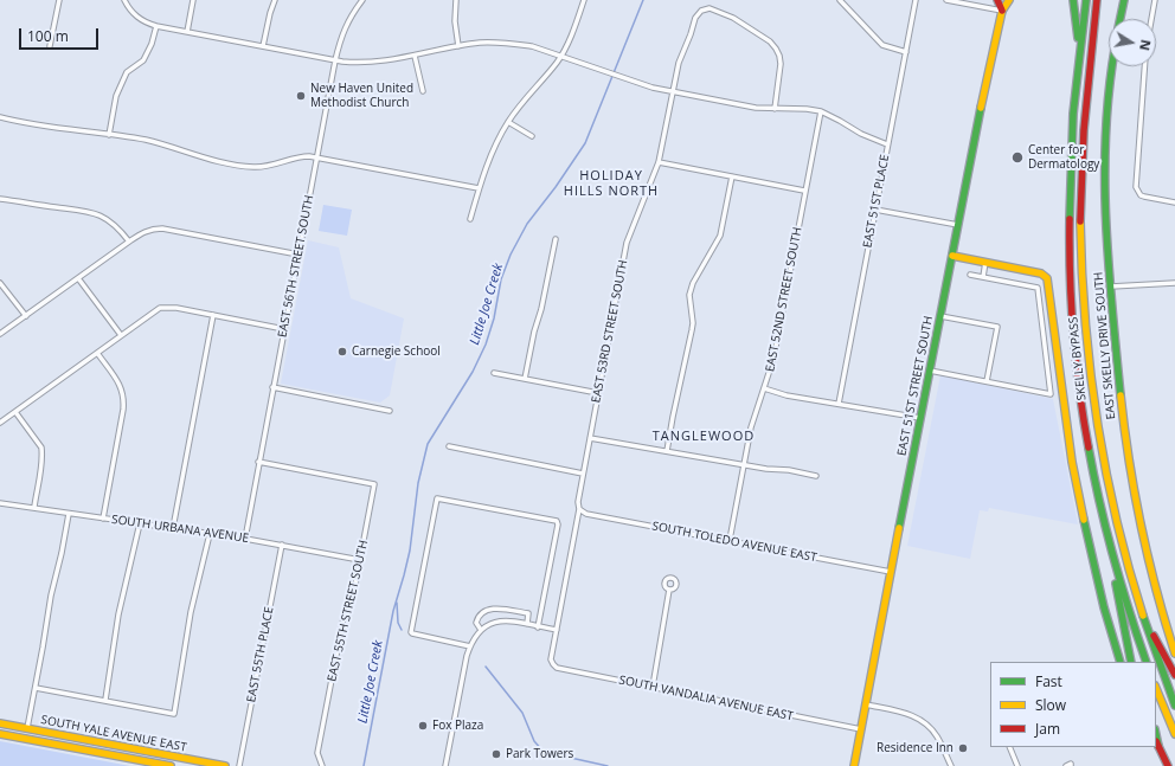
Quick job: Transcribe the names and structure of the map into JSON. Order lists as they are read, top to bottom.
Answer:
{
  "streets": {
    "main road": [
      "EAST SKELLY DRIVE SOUTH",
      "SKELLY BYPASS",
      "EAST 51ST STREET SOUTH",
      "SOUTH YALE AVENUE EAST"
    ],
    "street": [
      "EAST 51ST PLACE",
      "EAST 56TH STREET SOUTH",
      "EAST 52ND STREET SOUTH",
      "EAST 53RD STREET SOUTH",
      "SOUTH URBANA AVENUE",
      "SOUTH TOLEDO AVENUE EAST",
      "EAST 55TH STREET SOUTH",
      "EAST 55TH PLACE",
      "SOUTH VANDALIA AVENUE EAST"
    ]
  },
  "crossings": [
    ["EAST 56TH STREET SOUTH", "SOUTH URBANA AVENUE"],
    ["EAST 56TH STREET SOUTH", "EAST 55TH STREET SOUTH"],
    ["EAST 52ND STREET SOUTH", "SOUTH TOLEDO AVENUE EAST"],
    ["EAST 53RD STREET SOUTH", "SOUTH TOLEDO AVENUE EAST"],
    ["EAST 53RD STREET SOUTH", "SOUTH VANDALIA AVENUE EAST"],
    ["EAST 51ST STREET SOUTH", "SOUTH TOLEDO AVENUE EAST"],
    ["EAST 51ST STREET SOUTH", "SOUTH VANDALIA AVENUE EAST"],
    ["SOUTH URBANA AVENUE", "EAST 55TH STREET SOUTH"],
    ["SOUTH URBANA AVENUE", "EAST 55TH PLACE"]
  ],
  "districts": ["HOLIDAY HILLS NORTH", "TANGLEWOOD"],
  "water": ["Little Joe Creek"],
  "places": [
    "New Haven United Methodist Church",
    "Center for Dermatology",
    "Carnegie School",
    "Fox Plaza",
    "Residence Inn",
    "Park Towers"
  ],
  "legend": ["Fast", "Slow", "Jam"],
  "scale_bar": "100 m",
  "north": "right"
}
